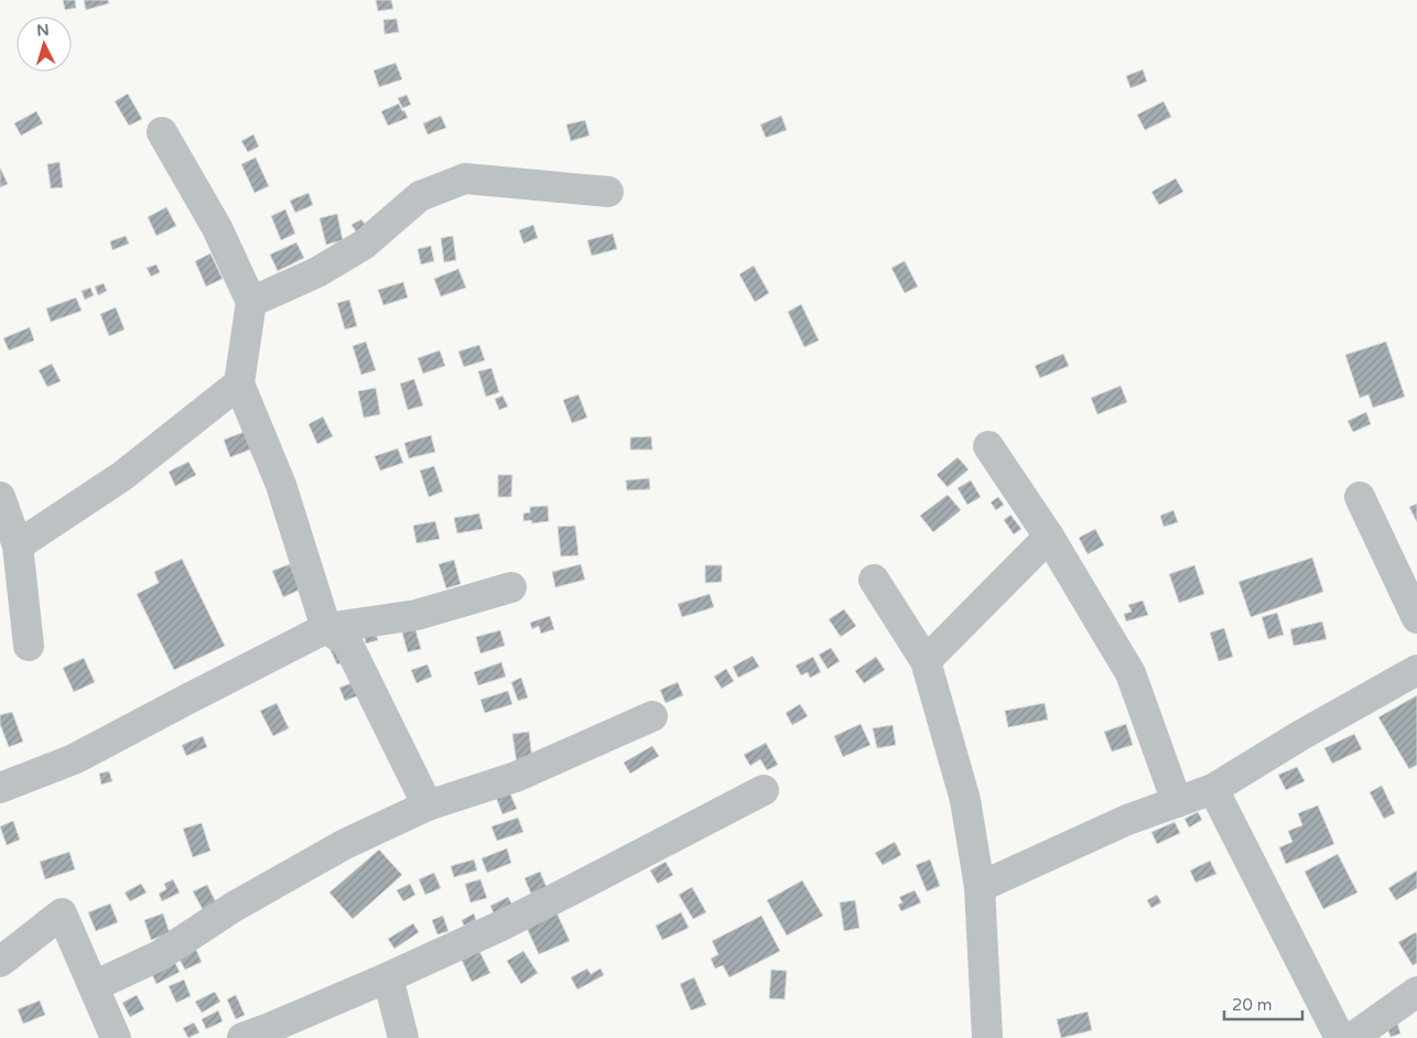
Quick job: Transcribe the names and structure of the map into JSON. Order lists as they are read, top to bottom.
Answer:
{
  "scale_bar": "20 m",
  "north": "top"
}
